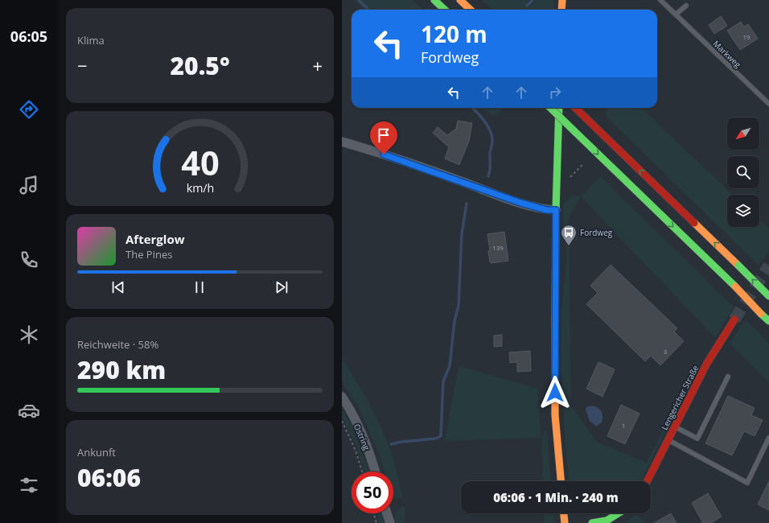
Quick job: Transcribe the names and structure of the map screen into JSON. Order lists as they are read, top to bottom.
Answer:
{
  "streets": {
    "main road": ["Lengericher Straße"],
    "street": ["Ostring"],
    "lane": ["Markweg"]
  },
  "places": {
    "bus stop": ["Fordweg"]
  },
  "house_numbers": [
    "19",
    "139",
    "3",
    "1"
  ],
  "north": "bottom left",
  "page": {
    "tabs": "06:05",
    "tile": [
      "Klima",
      ["Reichweite · 58%", "290 km"],
      ["Ankunft", "06:06"]
    ],
    "turn": ["120 m", "Fordweg"],
    "heat": ["−", "20.5°", "+"],
    "song": ["Afterglow", "The Pines"],
    "limit": "50",
    "trip": "06:06 · 1 Min. · 240 m",
    "gauge": ["40", "km/h"]
  }
}
